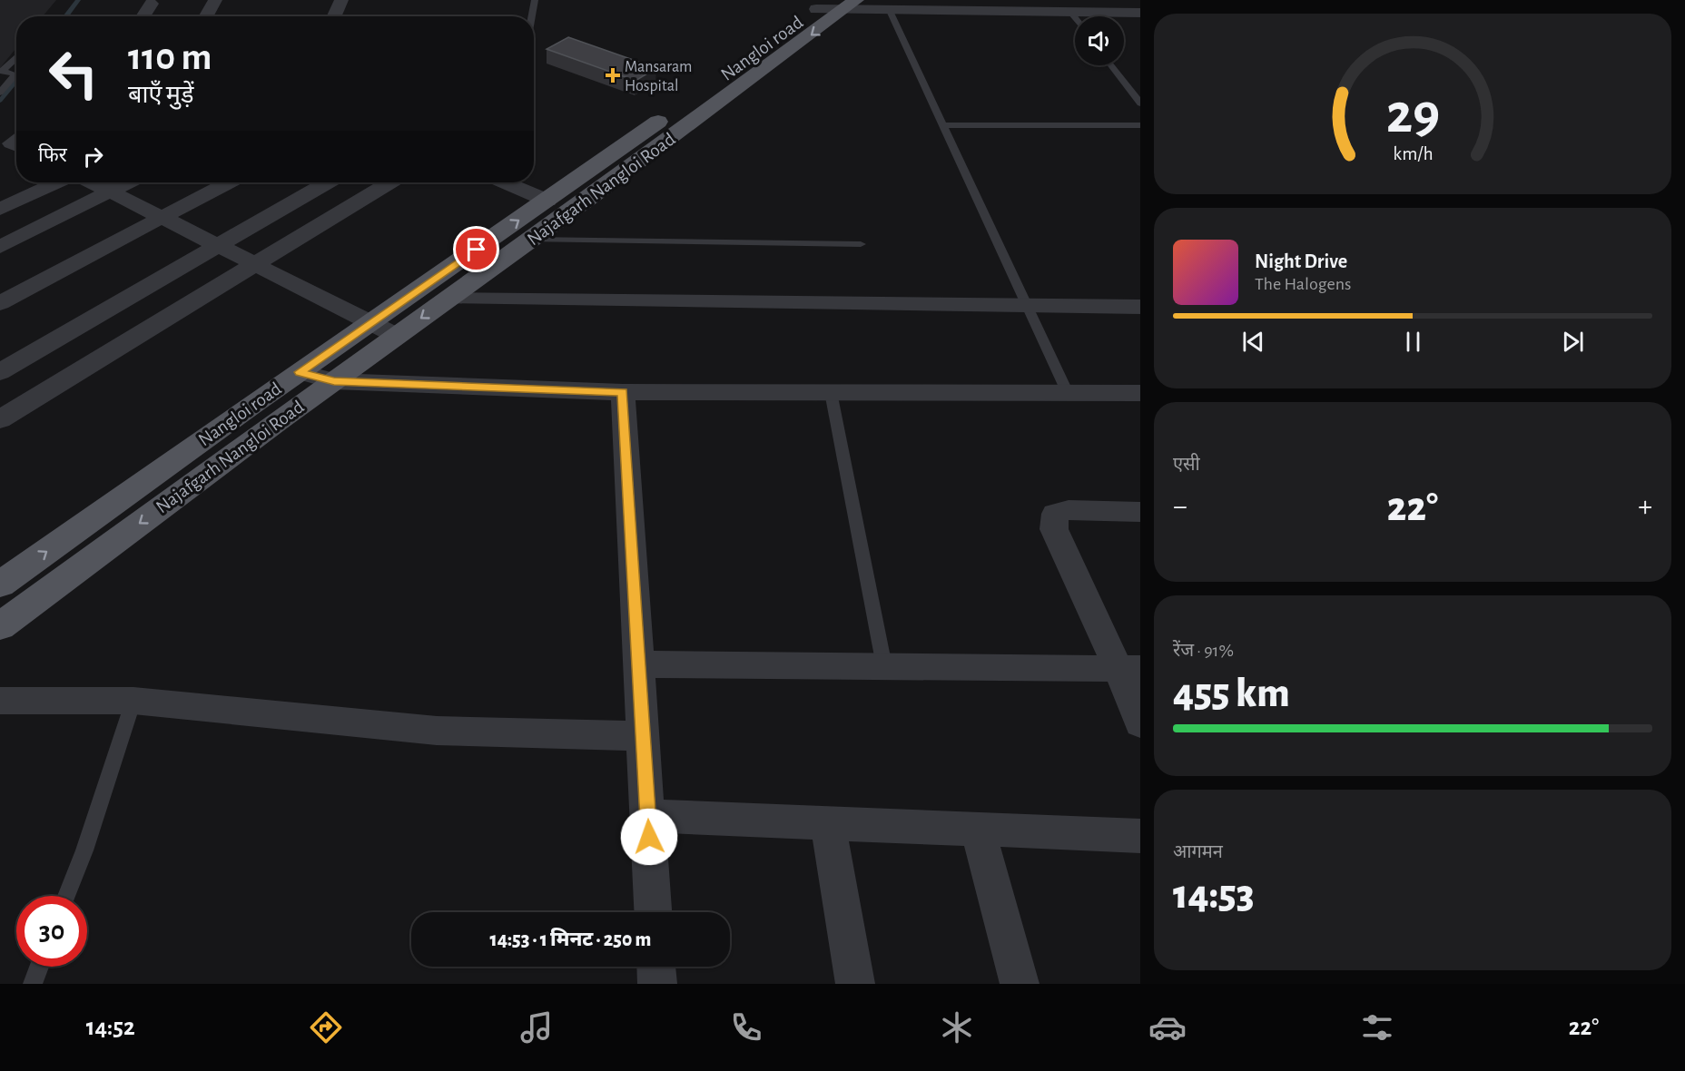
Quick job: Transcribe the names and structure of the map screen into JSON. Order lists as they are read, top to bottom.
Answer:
{
  "streets": {
    "main road": ["Nangloi road", "Najafgarh Nangloi Road"]
  },
  "crossings": [
    ["Nangloi road", "Najafgarh Nangloi Road"]
  ],
  "one_way": ["Nangloi road", "Najafgarh Nangloi Road"],
  "places": {
    "health": ["Mansaram Hospital"]
  },
  "page": {
    "turn": ["110 m", "बाएँ मुड़ें"],
    "then": "फिर",
    "song": ["Night Drive", "The Halogens"],
    "tile": [
      "एसी",
      ["रेंज · 91%", "455 km"],
      ["आगमन", "14:53"]
    ],
    "heat": ["−", "22°", "+"],
    "limit": "30",
    "trip": "14:53 · 1 मिनट · 250 m",
    "tabs": ["14:52", "22°"],
    "gauge": ["29", "km/h"]
  }
}
